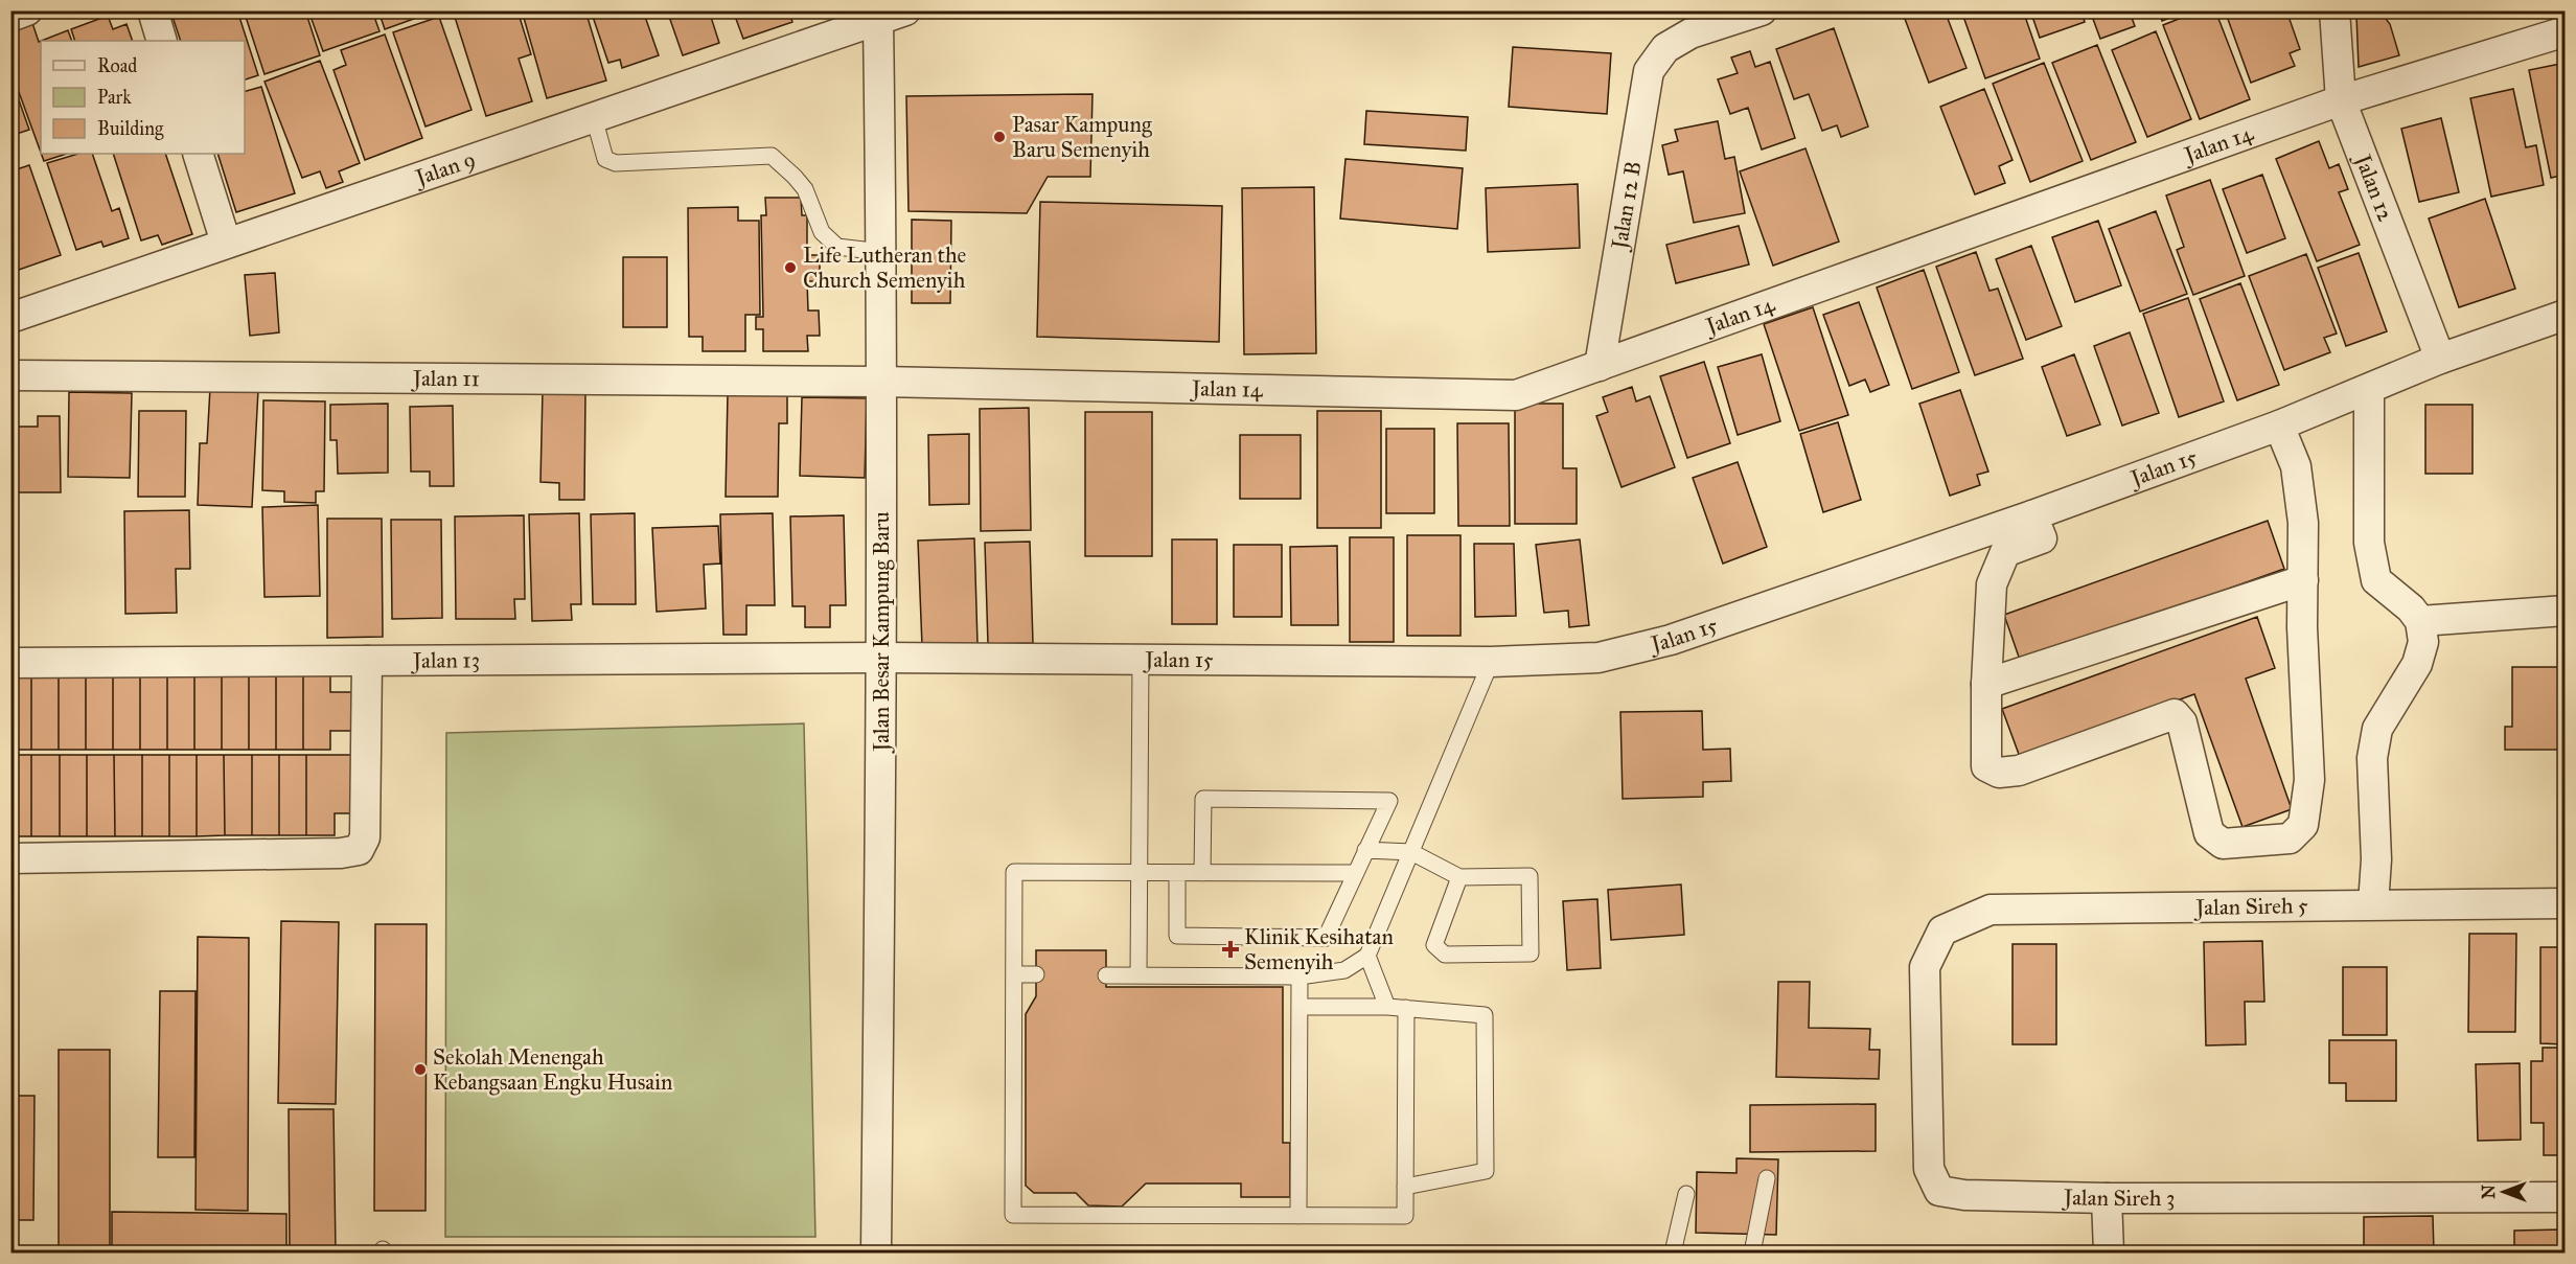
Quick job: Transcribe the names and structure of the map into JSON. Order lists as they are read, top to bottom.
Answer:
{
  "streets": {
    "street": [
      "Jalan 14",
      "Jalan 9",
      "Jalan 12",
      "Jalan 12 B",
      "Jalan 11",
      "Jalan 15",
      "Jalan Besar Kampung Baru",
      "Jalan 13",
      "Jalan Sireh 5",
      "Jalan Sireh 3"
    ]
  },
  "crossings": [
    ["Jalan 14", "Jalan 12"],
    ["Jalan 14", "Jalan 12 B"],
    ["Jalan 14", "Jalan 11"],
    ["Jalan 14", "Jalan Besar Kampung Baru"],
    ["Jalan 9", "Jalan Besar Kampung Baru"],
    ["Jalan 12", "Jalan 15"],
    ["Jalan 11", "Jalan Besar Kampung Baru"],
    ["Jalan 15", "Jalan Besar Kampung Baru"],
    ["Jalan 15", "Jalan 13"],
    ["Jalan Besar Kampung Baru", "Jalan 13"],
    ["Jalan Sireh 5", "Jalan Sireh 3"]
  ],
  "places": {
    "other": ["Pasar Kampung Baru Semenyih", "Life Lutheran the Church Semenyih", "Sekolah Menengah Kebangsaan Engku Husain"],
    "health": ["Klinik Kesihatan Semenyih"]
  },
  "legend": ["Road", "Park", "Building"],
  "north": "left"
}
